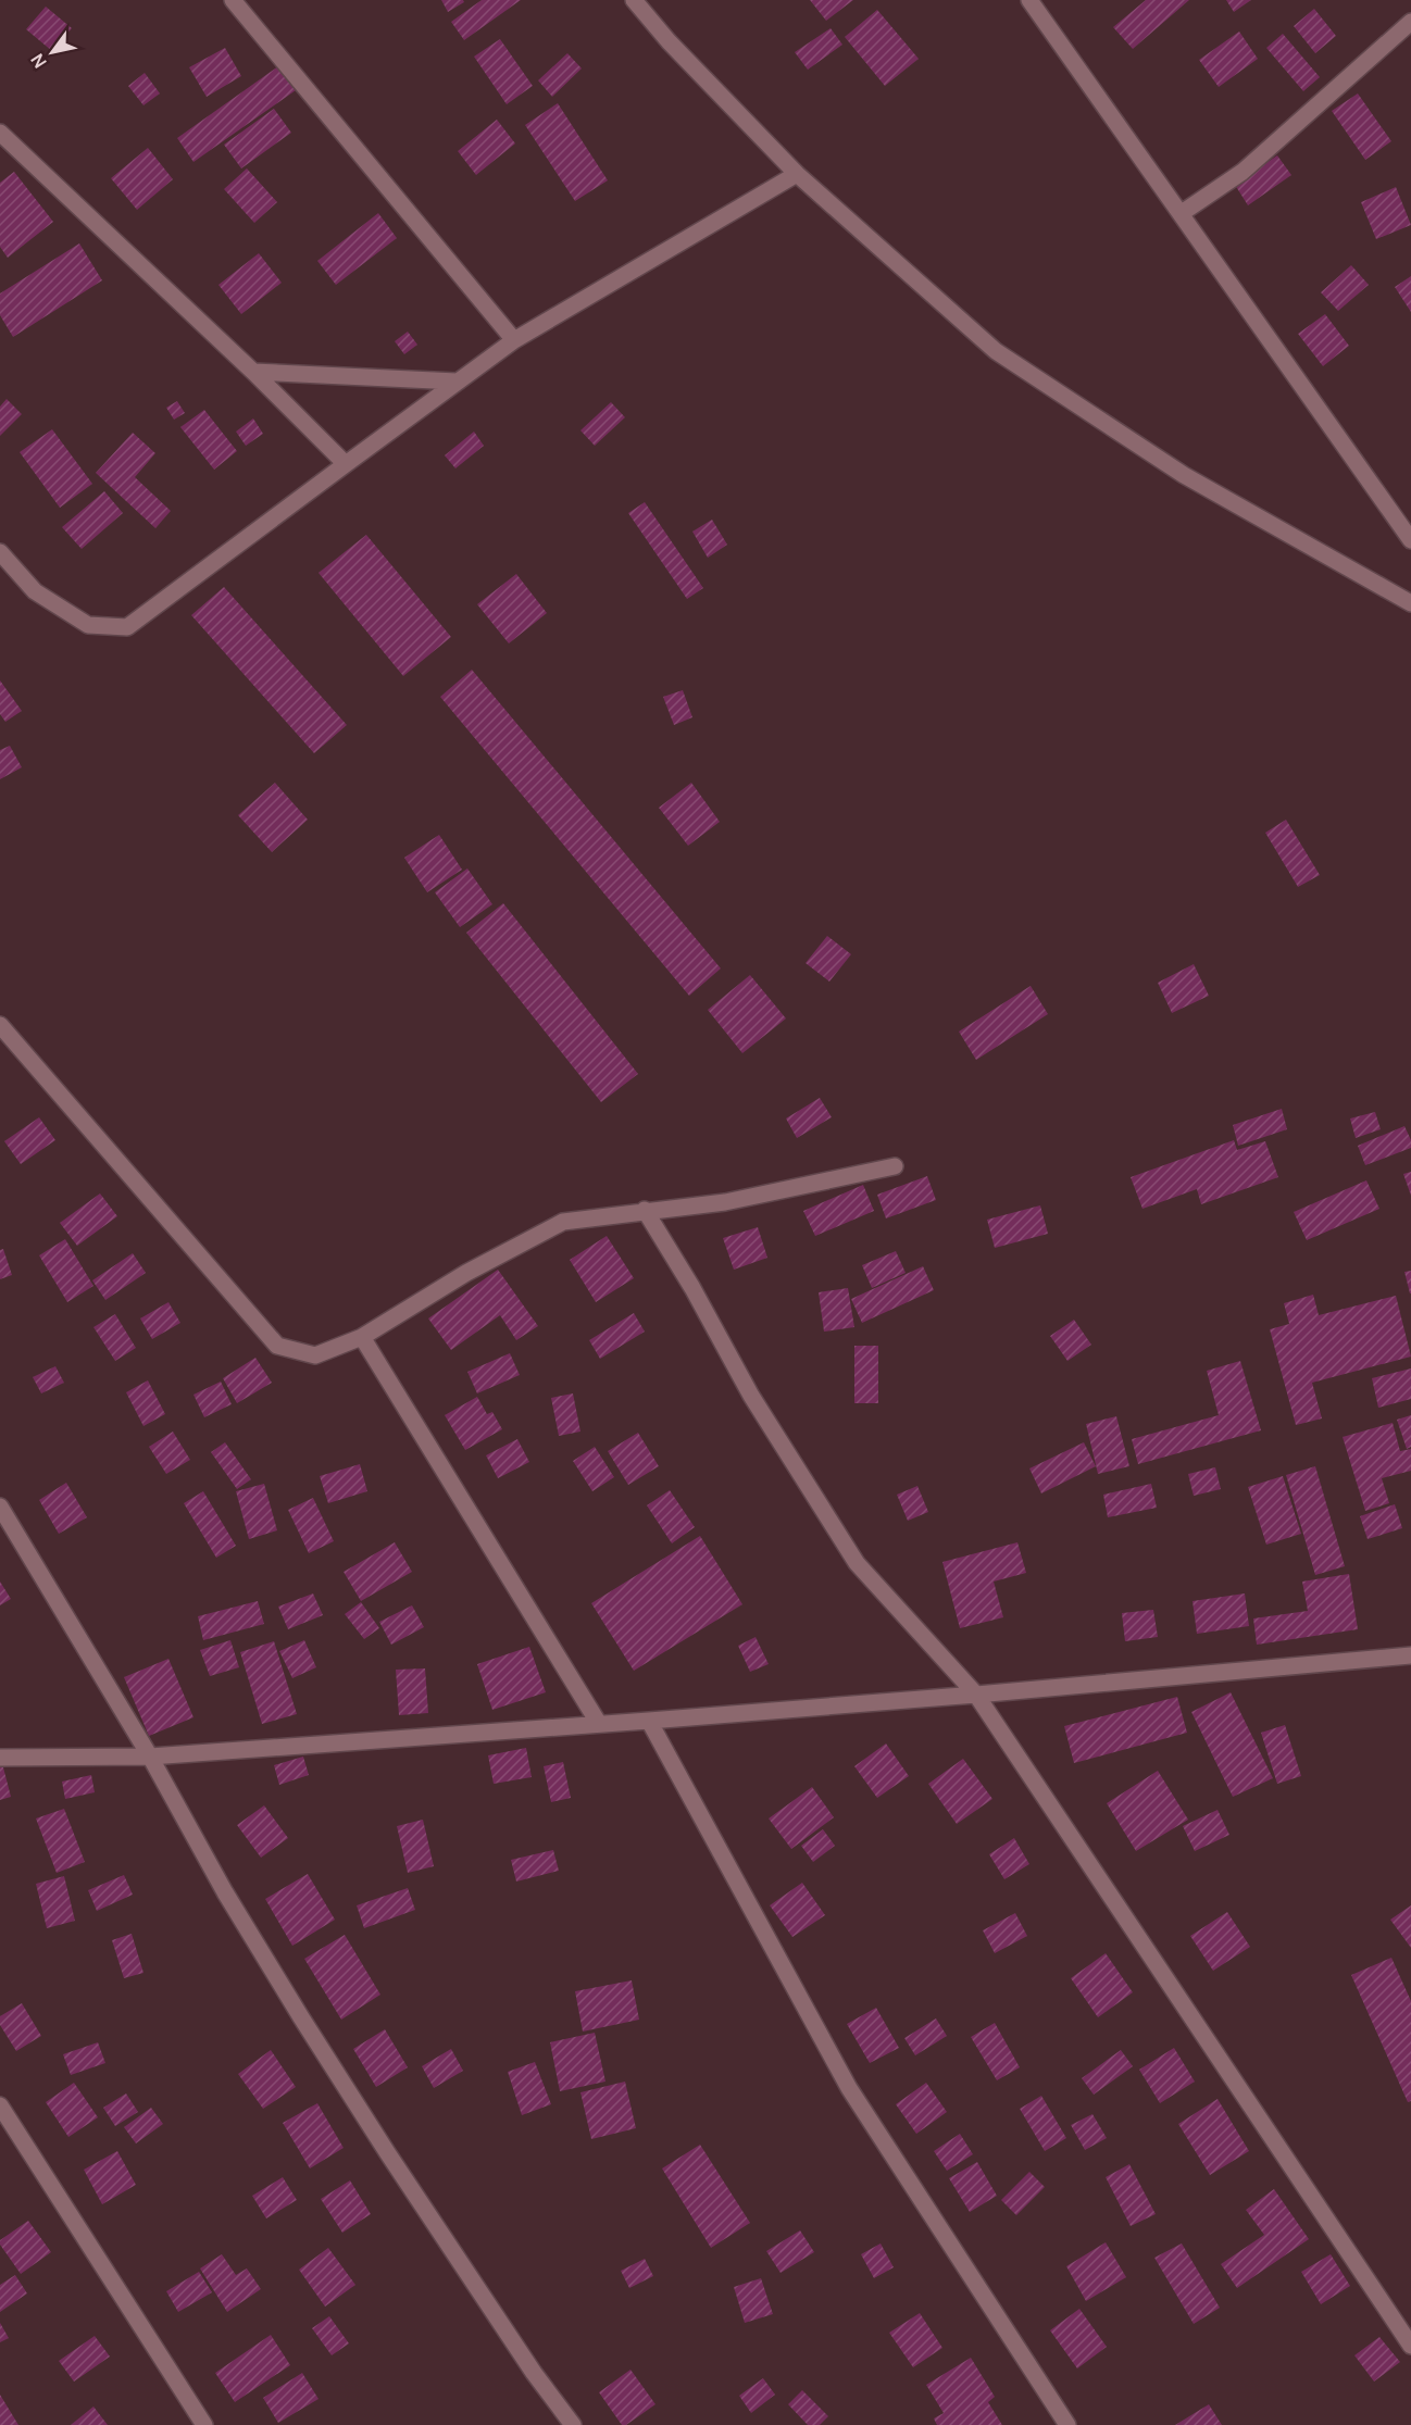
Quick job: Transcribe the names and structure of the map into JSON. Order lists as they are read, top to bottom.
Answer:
{
  "north": "bottom left"
}
